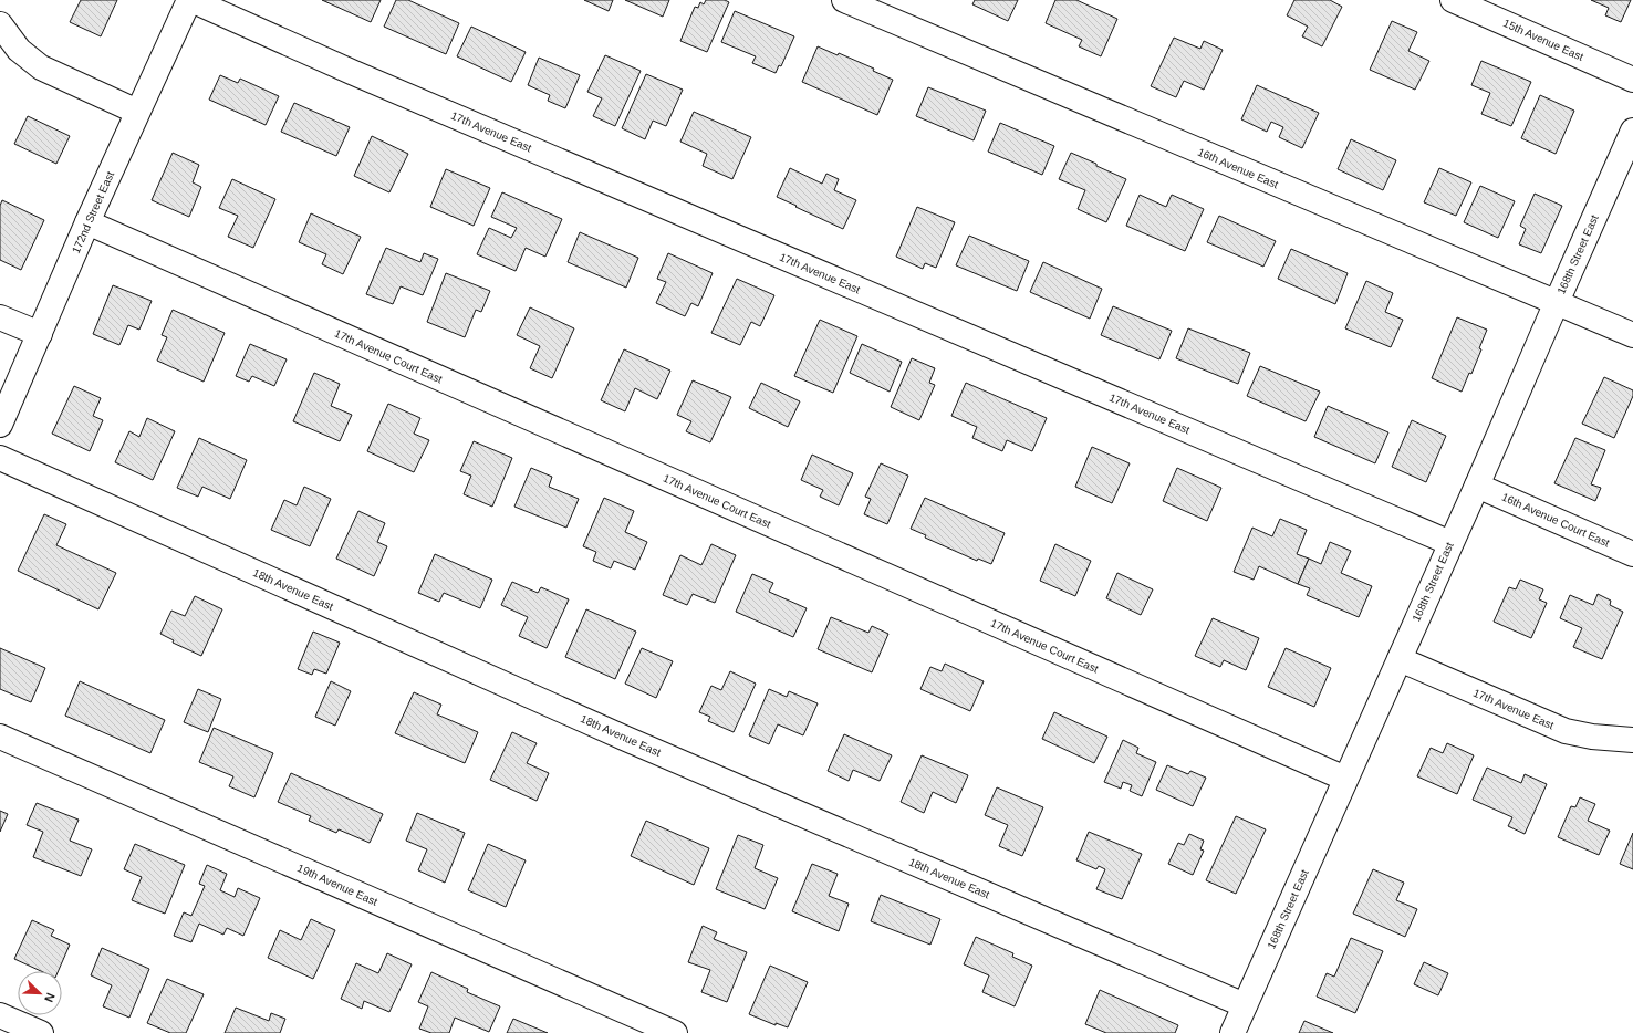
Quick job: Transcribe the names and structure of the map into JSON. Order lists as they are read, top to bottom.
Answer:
{
  "streets": {
    "street": [
      "15th Avenue East",
      "17th Avenue East",
      "16th Avenue East",
      "172nd Street East",
      "168th Street East",
      "17th Avenue Court East",
      "16th Avenue Court East",
      "18th Avenue East",
      "19th Avenue East"
    ]
  },
  "crossings": [
    ["17th Avenue East", "172nd Street East"],
    ["17th Avenue East", "168th Street East"],
    ["16th Avenue East", "168th Street East"],
    ["172nd Street East", "17th Avenue Court East"],
    ["168th Street East", "17th Avenue Court East"],
    ["168th Street East", "16th Avenue Court East"],
    ["168th Street East", "18th Avenue East"]
  ],
  "north": "bottom right"
}
